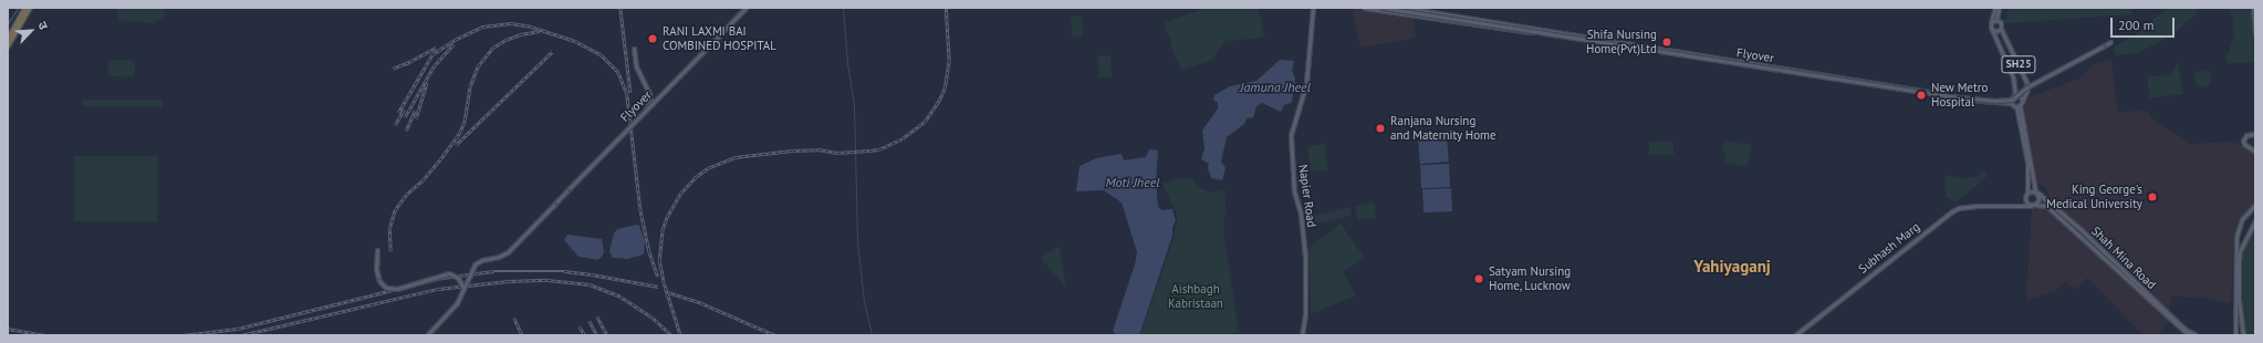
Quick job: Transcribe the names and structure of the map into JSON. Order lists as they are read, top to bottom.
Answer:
{
  "streets": {
    "main road": [
      "Flyover",
      "SH25",
      "Napier Road",
      "Subhash Marg",
      "Shah Mina Road"
    ]
  },
  "crossings": [
    ["Subhash Marg", "Shah Mina Road"]
  ],
  "districts": ["Yahiyaganj"],
  "water": ["Jamuna Jheel", "Moti Jheel"],
  "parks": ["Aishbagh Kabristaan"],
  "places": [
    "RANI LAXMI BAI COMBINED HOSPITAL",
    "Shifa Nursing Home(Pvt)Ltd",
    "New Metro Hospital",
    "Ranjana Nursing and Maternity Home",
    "King George's Medical University",
    "Satyam Nursing Home, Lucknow"
  ],
  "scale_bar": "200 m",
  "north": "top right"
}
